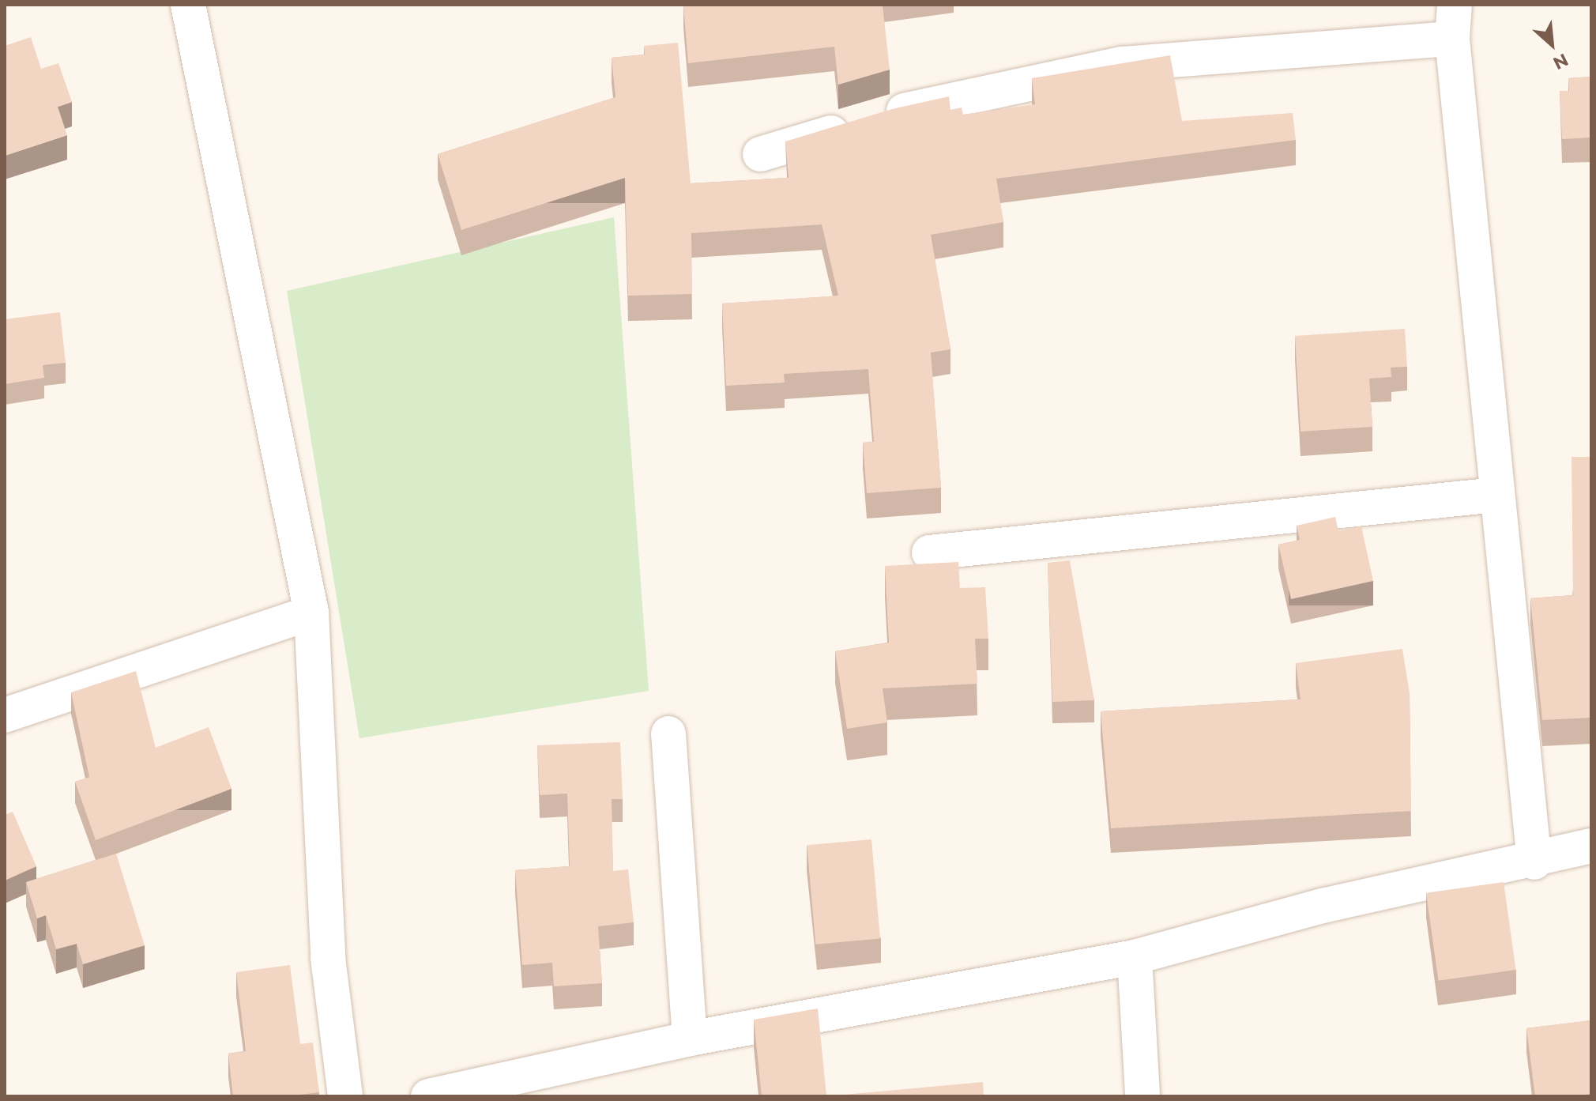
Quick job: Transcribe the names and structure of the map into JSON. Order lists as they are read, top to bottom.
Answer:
{
  "north": "bottom right"
}
